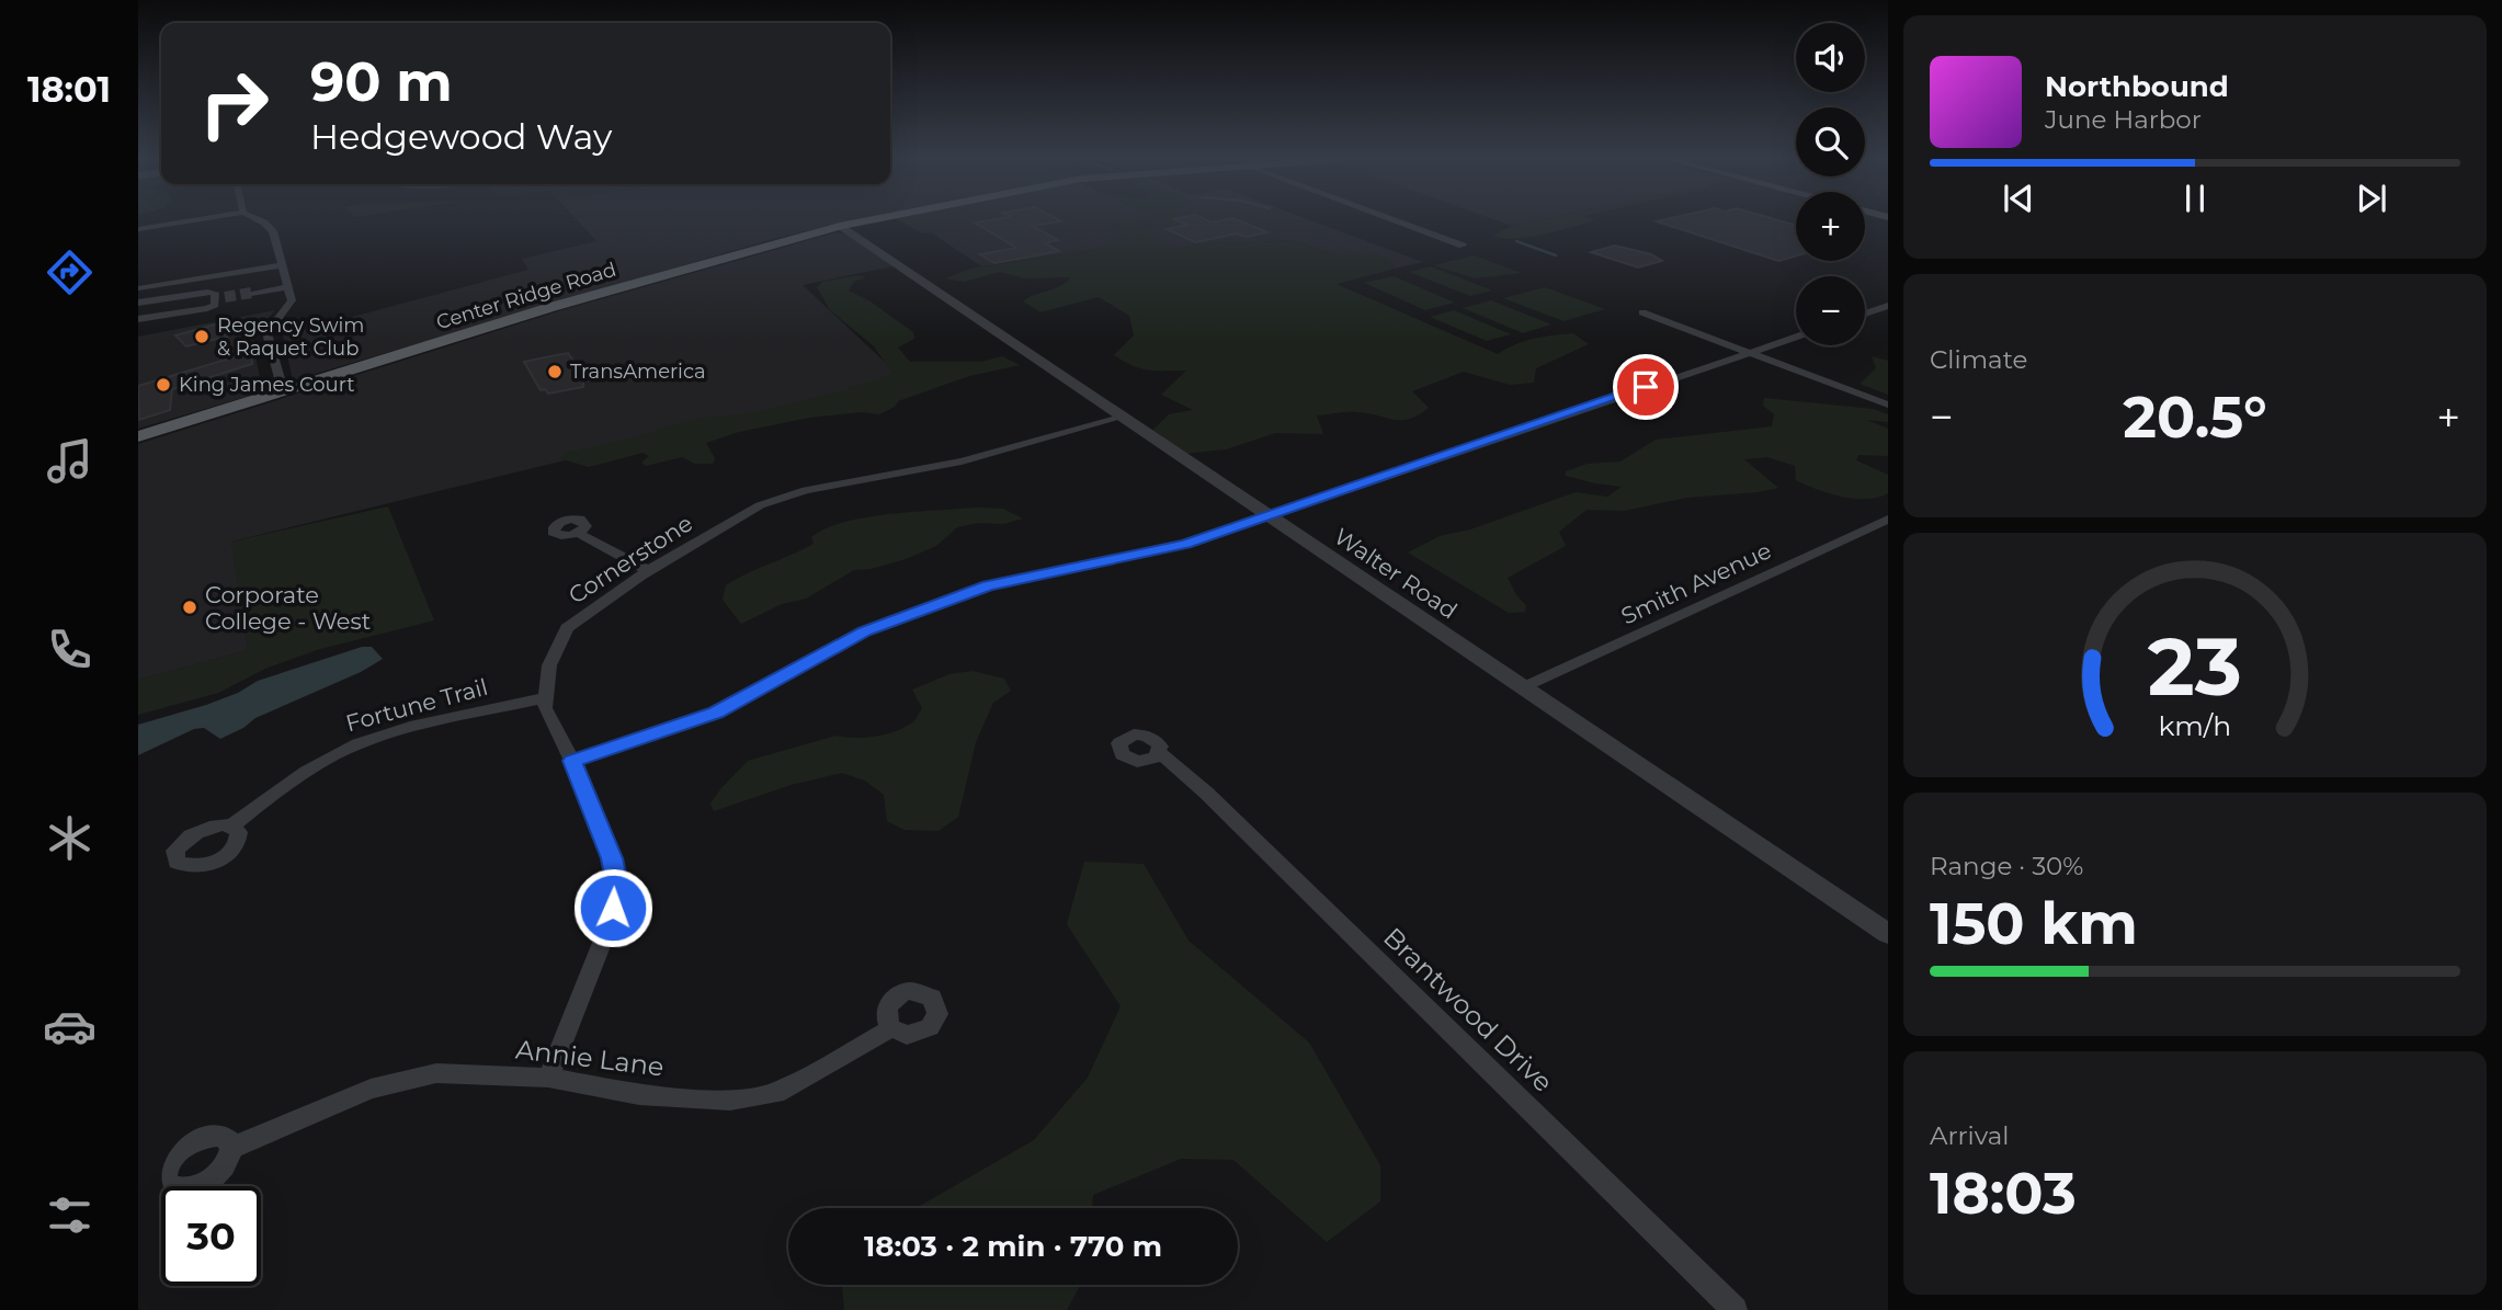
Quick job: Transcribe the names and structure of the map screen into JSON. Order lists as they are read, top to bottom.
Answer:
{
  "streets": {
    "main road": ["Center Ridge Road"],
    "street": [
      "Cornerstone",
      "Walter Road",
      "Smith Avenue",
      "Fortune Trail",
      "Brantwood Drive",
      "Annie Lane"
    ]
  },
  "crossings": [
    ["Center Ridge Road", "Walter Road"],
    ["Cornerstone", "Walter Road"],
    ["Cornerstone", "Fortune Trail"],
    ["Walter Road", "Smith Avenue"]
  ],
  "places": [
    "Regency Swim & Raquet Club",
    "TransAmerica",
    "King James Court",
    "Corporate College - West"
  ],
  "page": {
    "tabs": "18:01",
    "map_buttons": ["+", "−"],
    "turn": ["90 m", "Hedgewood Way"],
    "song": ["Northbound", "June Harbor"],
    "tile": [
      "Climate",
      ["Range · 30%", "150 km"],
      ["Arrival", "18:03"]
    ],
    "heat": ["−", "20.5°", "+"],
    "limit": "30",
    "trip": "18:03 · 2 min · 770 m",
    "gauge": ["23", "km/h"]
  }
}
